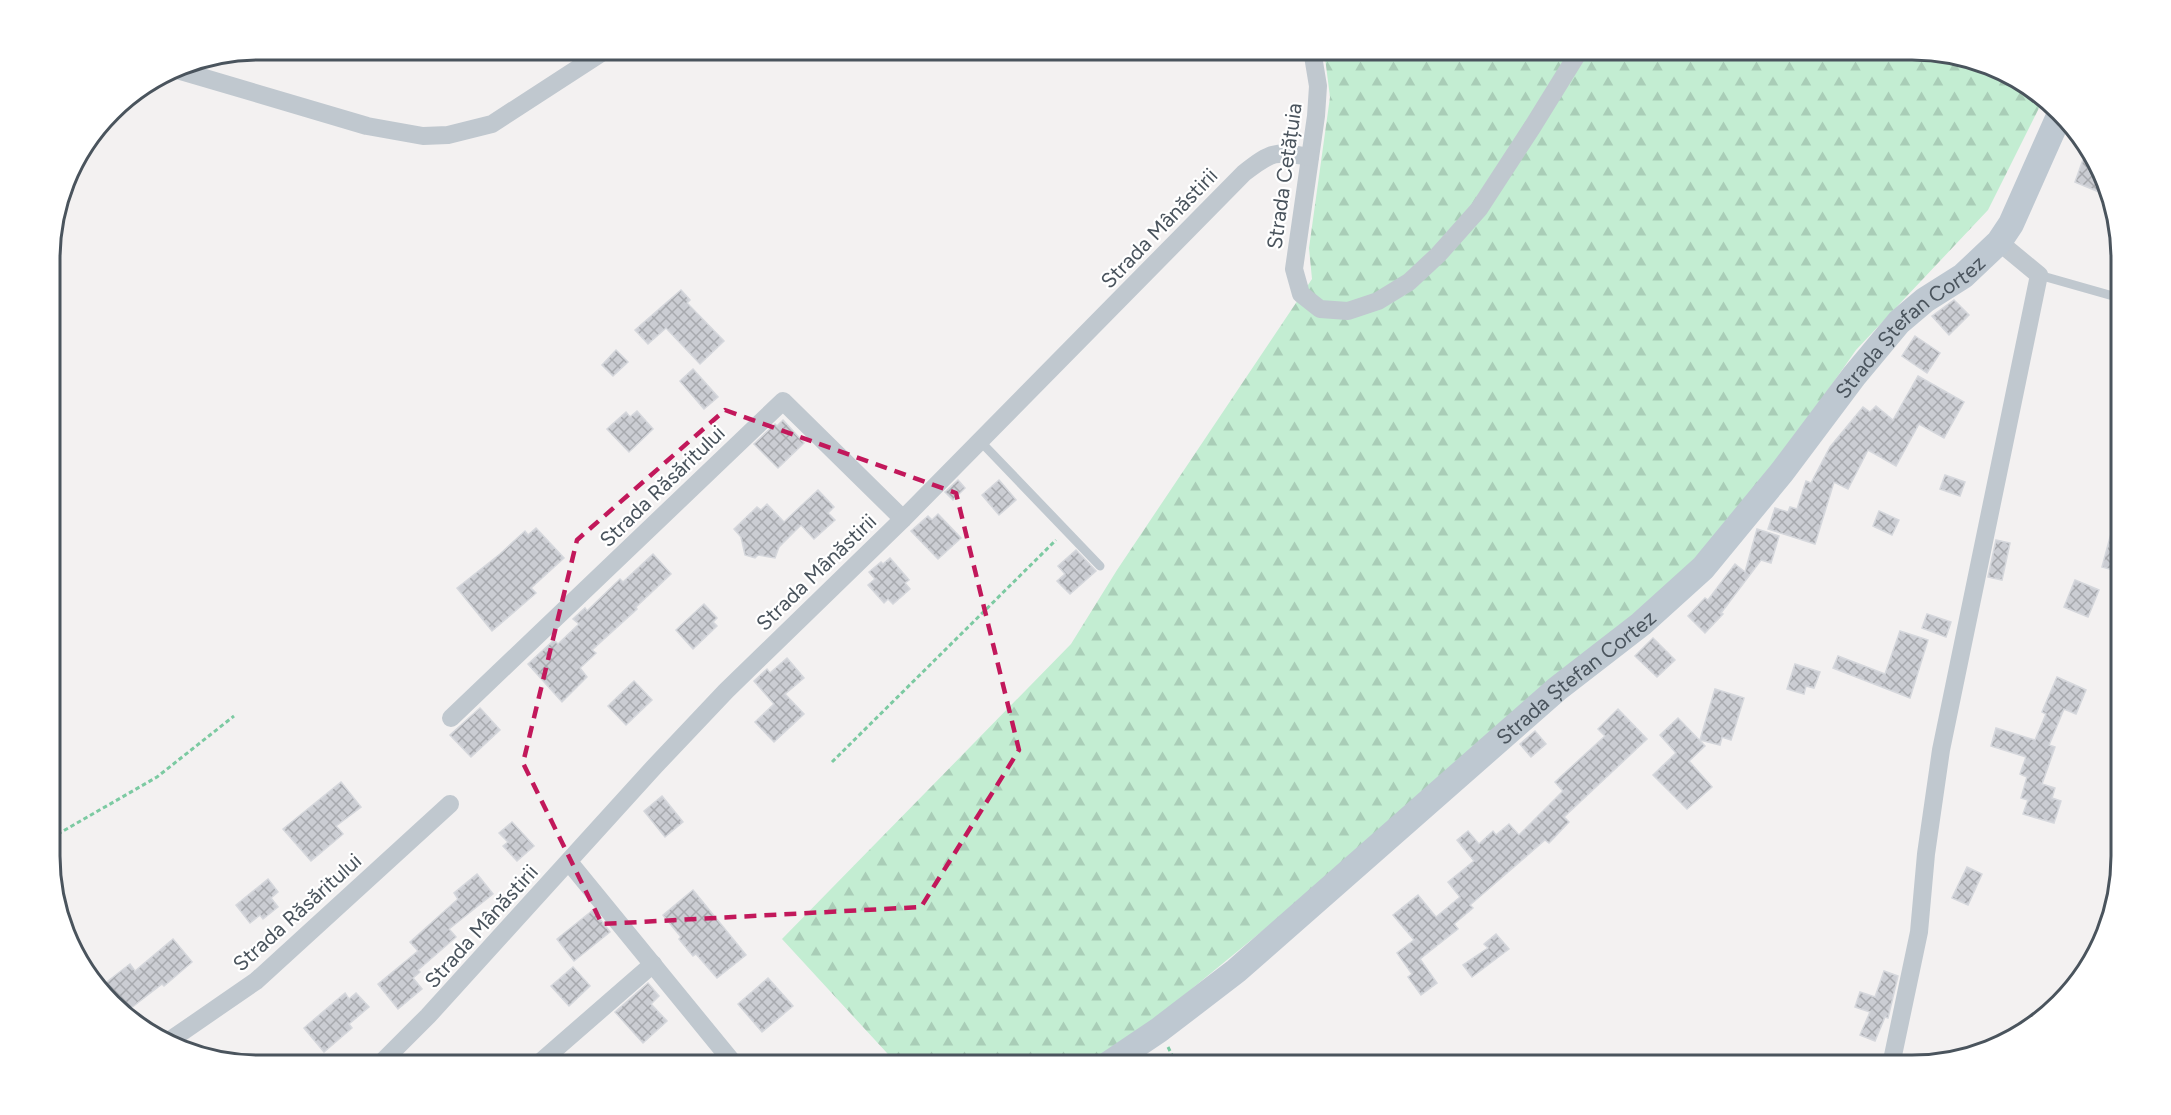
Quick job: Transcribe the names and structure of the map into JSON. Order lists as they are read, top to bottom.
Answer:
{
  "streets": {
    "street": [
      "Strada Cetățuia",
      "Strada Mânăstirii",
      "Strada Ștefan Cortez",
      "Strada Răsăritului"
    ]
  },
  "crossings": [
    ["Strada Cetățuia", "Strada Mânăstirii"],
    ["Strada Mânăstirii", "Strada Răsăritului"]
  ]
}
